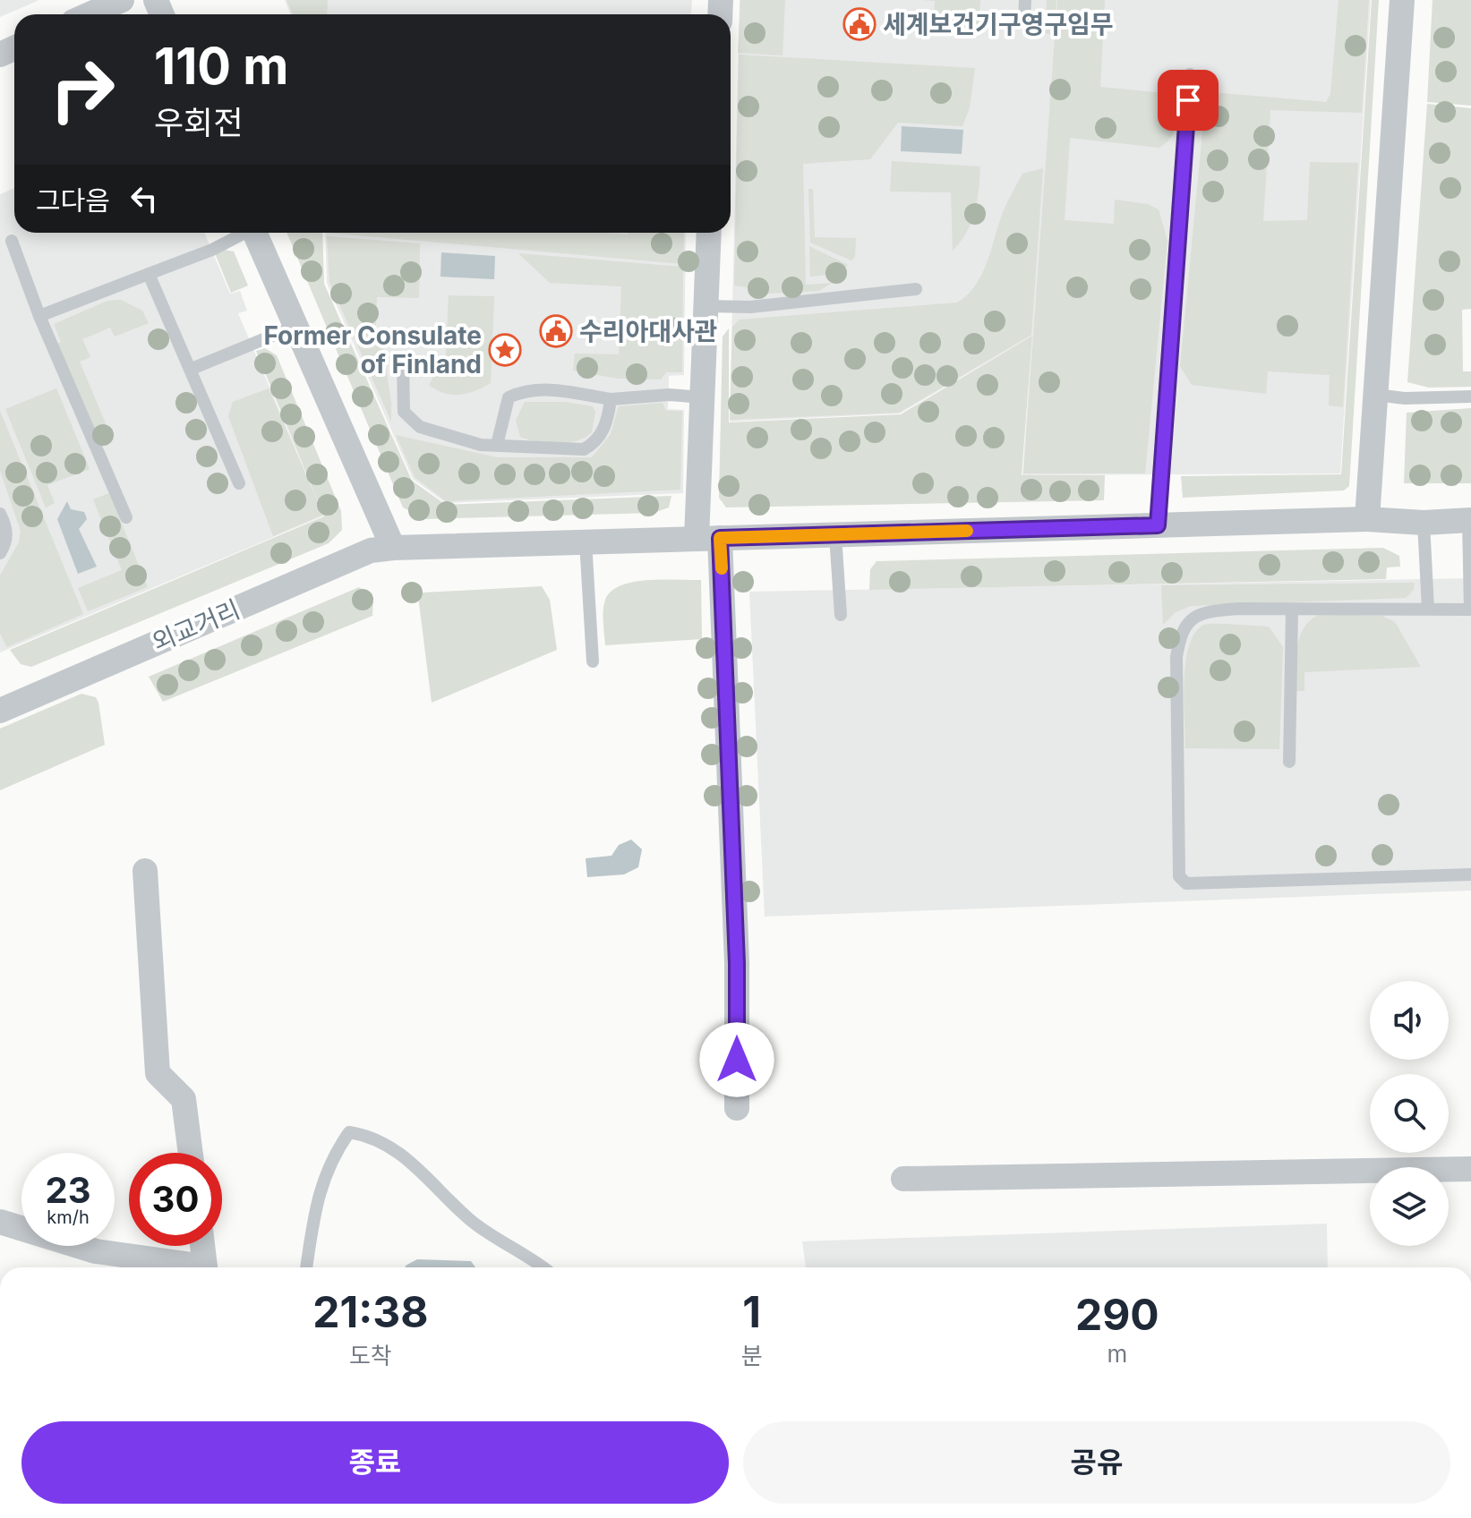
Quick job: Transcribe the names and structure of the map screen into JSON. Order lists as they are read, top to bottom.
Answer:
{
  "streets": {
    "street": ["외교거리"]
  },
  "places": {
    "public building": ["세계보건기구영구임무", "수리아대사관"],
    "place": ["Former Consulate of Finland"]
  },
  "page": {
    "turn": ["110 m", "우회전"],
    "then": "그다음",
    "speed": "23 km/h",
    "limit": "30",
    "eta": [
      "21:38",
      "도착",
      "1",
      "분",
      "290",
      "m"
    ],
    "buttons": ["종료", "공유"]
  }
}
